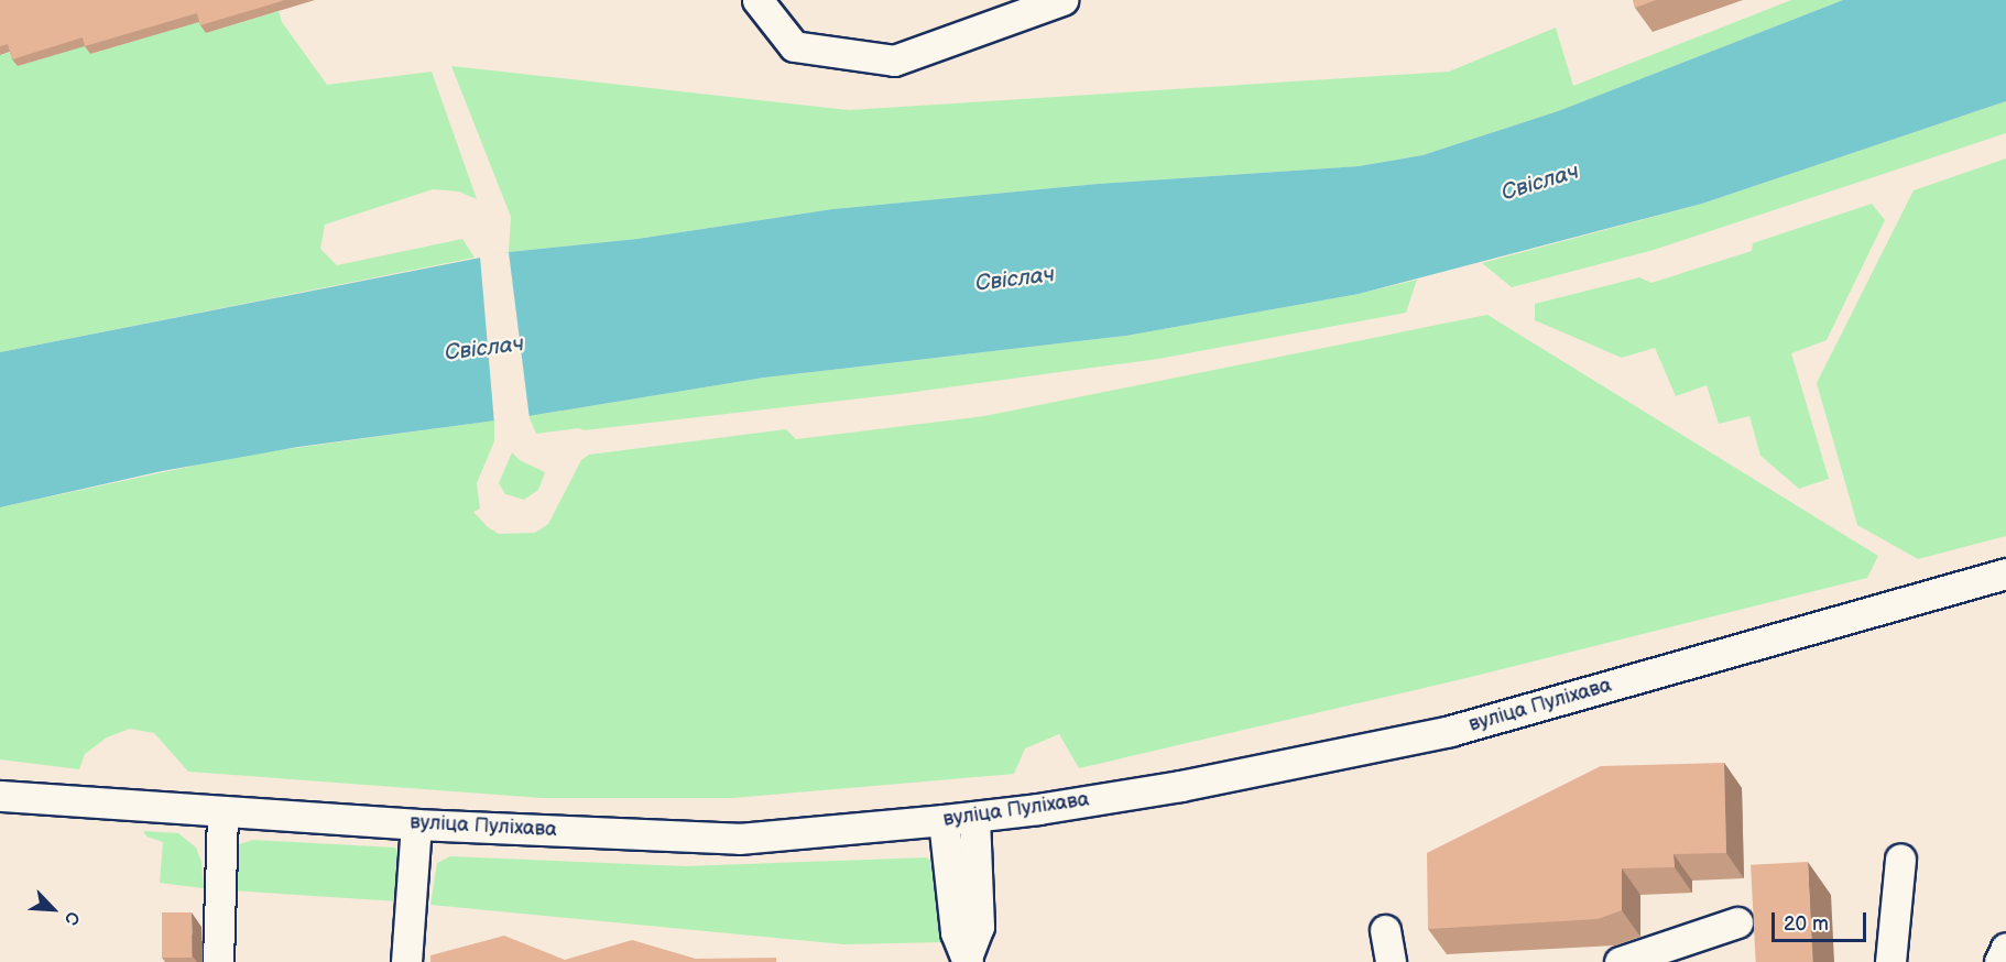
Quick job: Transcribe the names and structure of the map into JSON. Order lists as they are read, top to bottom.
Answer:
{
  "streets": {
    "street": ["вуліца Пуліхава"]
  },
  "water": ["Свіслач"],
  "scale_bar": "20 m",
  "north": "bottom right"
}
